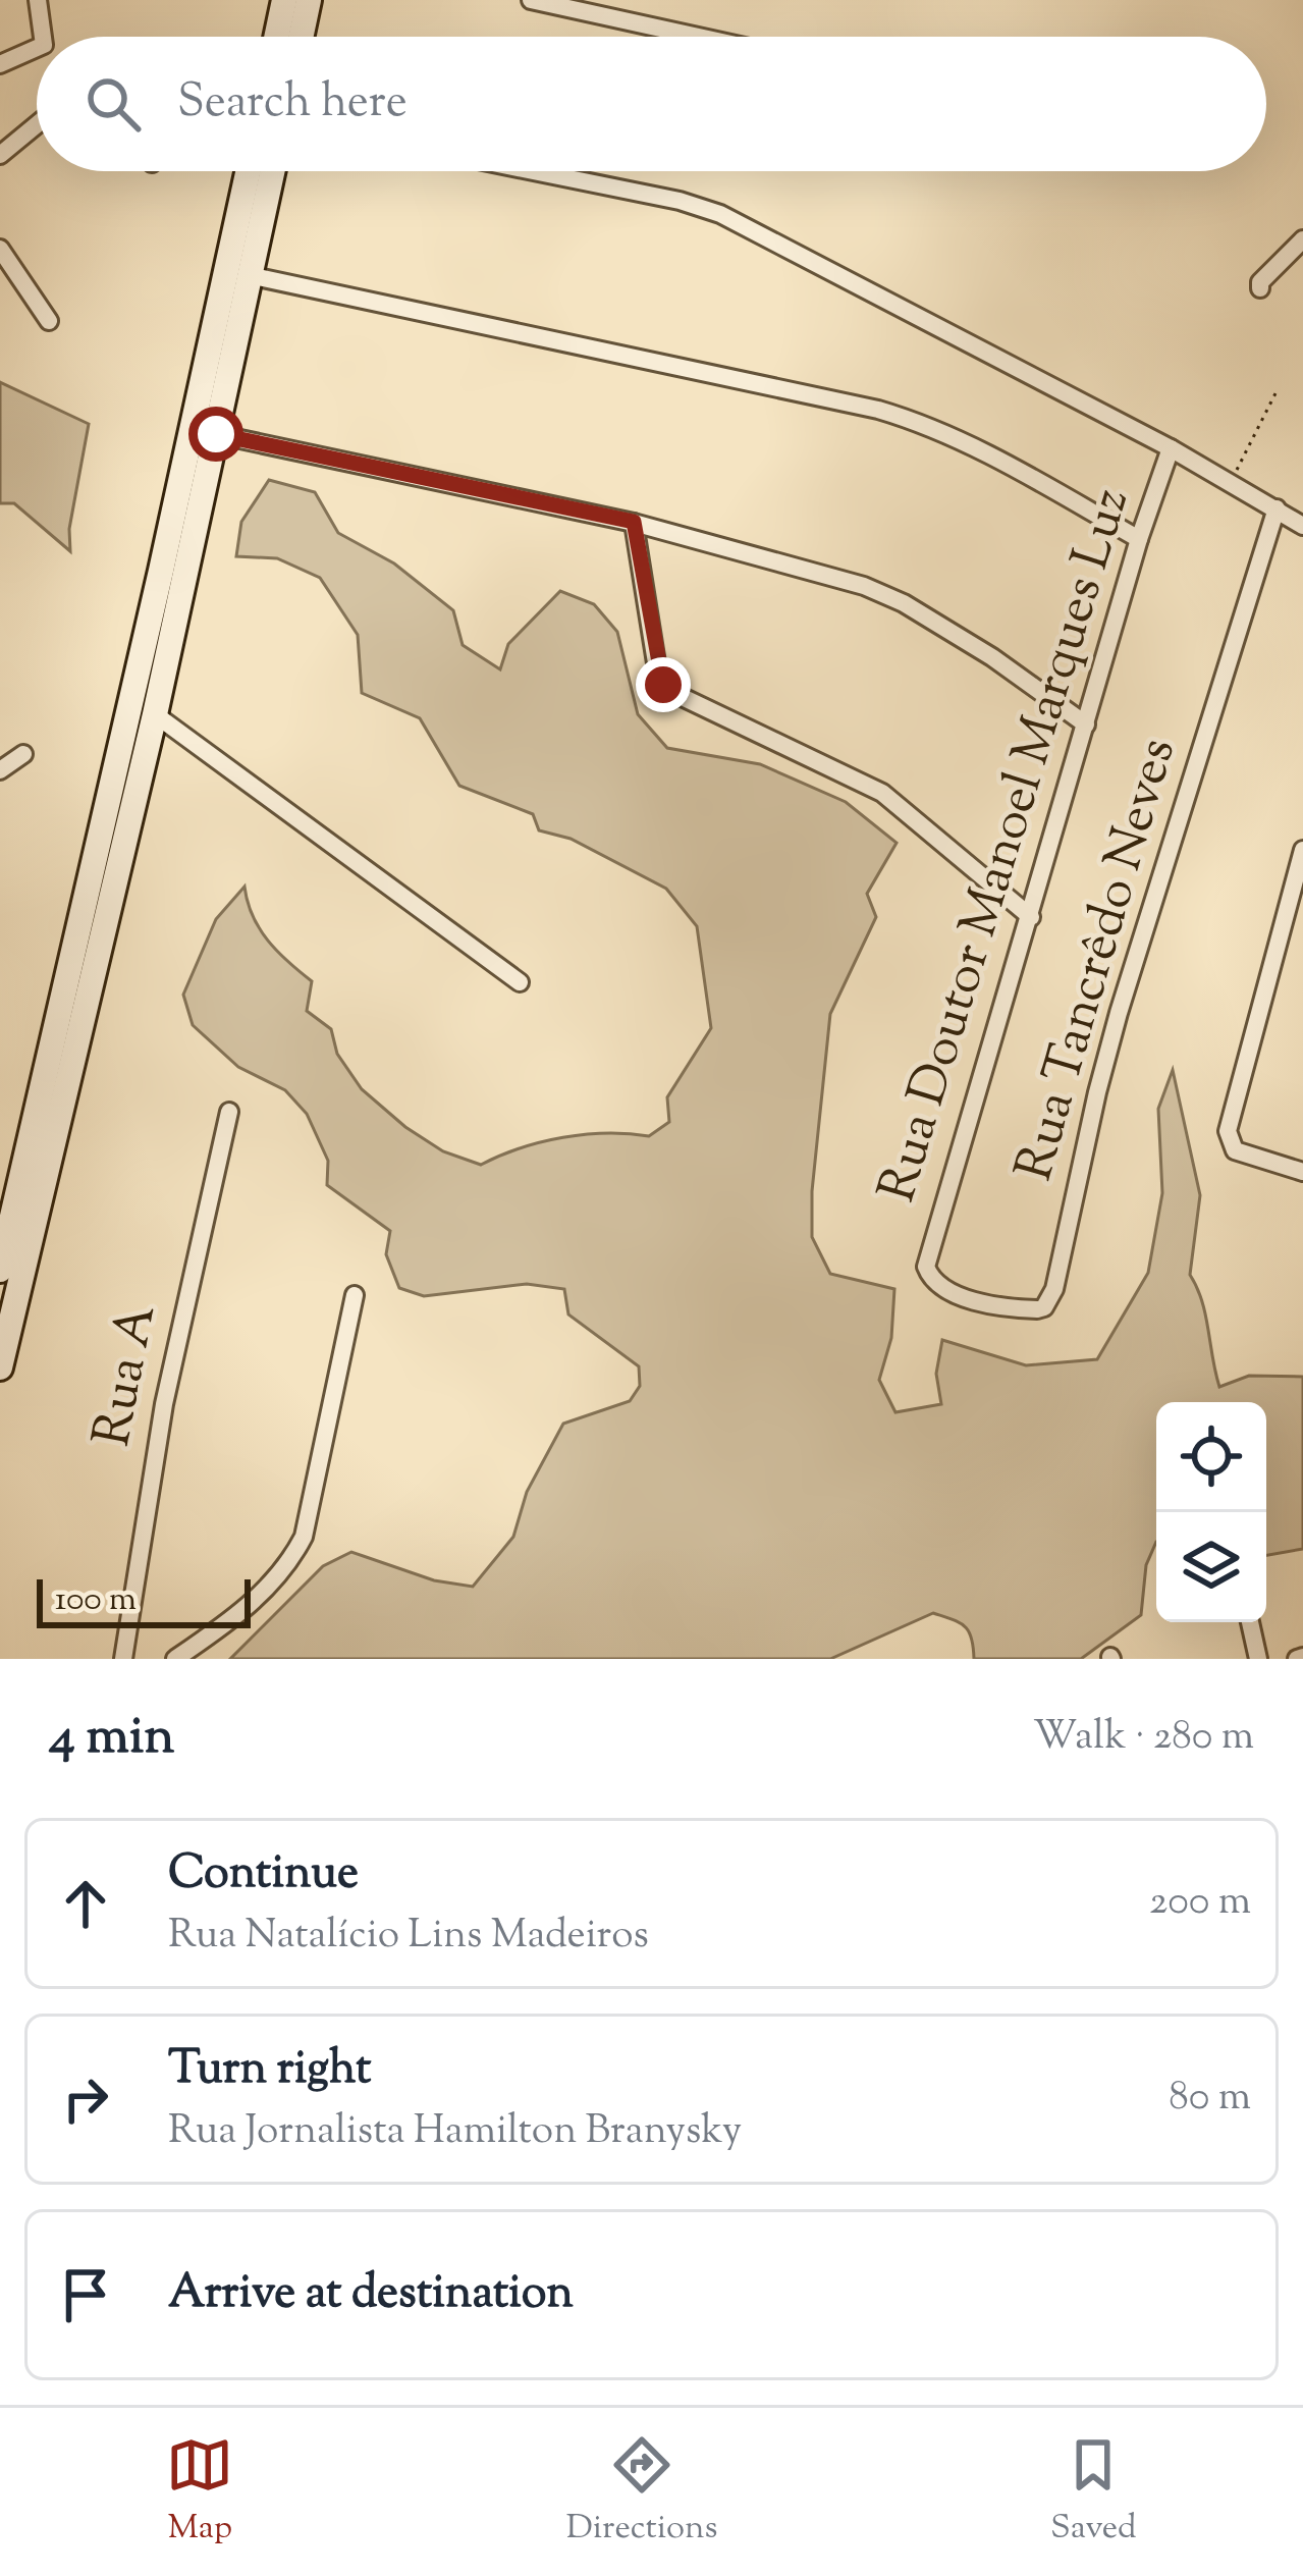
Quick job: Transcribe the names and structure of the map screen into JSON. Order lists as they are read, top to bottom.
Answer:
{
  "streets": {
    "street": ["Rua Doutor Manoel Marques Luz", "Rua Tancrêdo Neves", "Rua A"]
  },
  "crossings": [
    ["Rua Doutor Manoel Marques Luz", "Rua Tancrêdo Neves"]
  ],
  "scale_bar": "100 m",
  "page": {
    "search": "Search here",
    "scale": "100 m",
    "heading": ["4 min", "Walk · 280 m"],
    "list": [
      ["Continue", "Rua Natalício Lins Madeiros", "200 m"],
      ["Turn right", "Rua Jornalista Hamilton Branysky", "80 m"],
      "Arrive at destination"
    ],
    "nav": ["Map", "Directions", "Saved"]
  }
}
